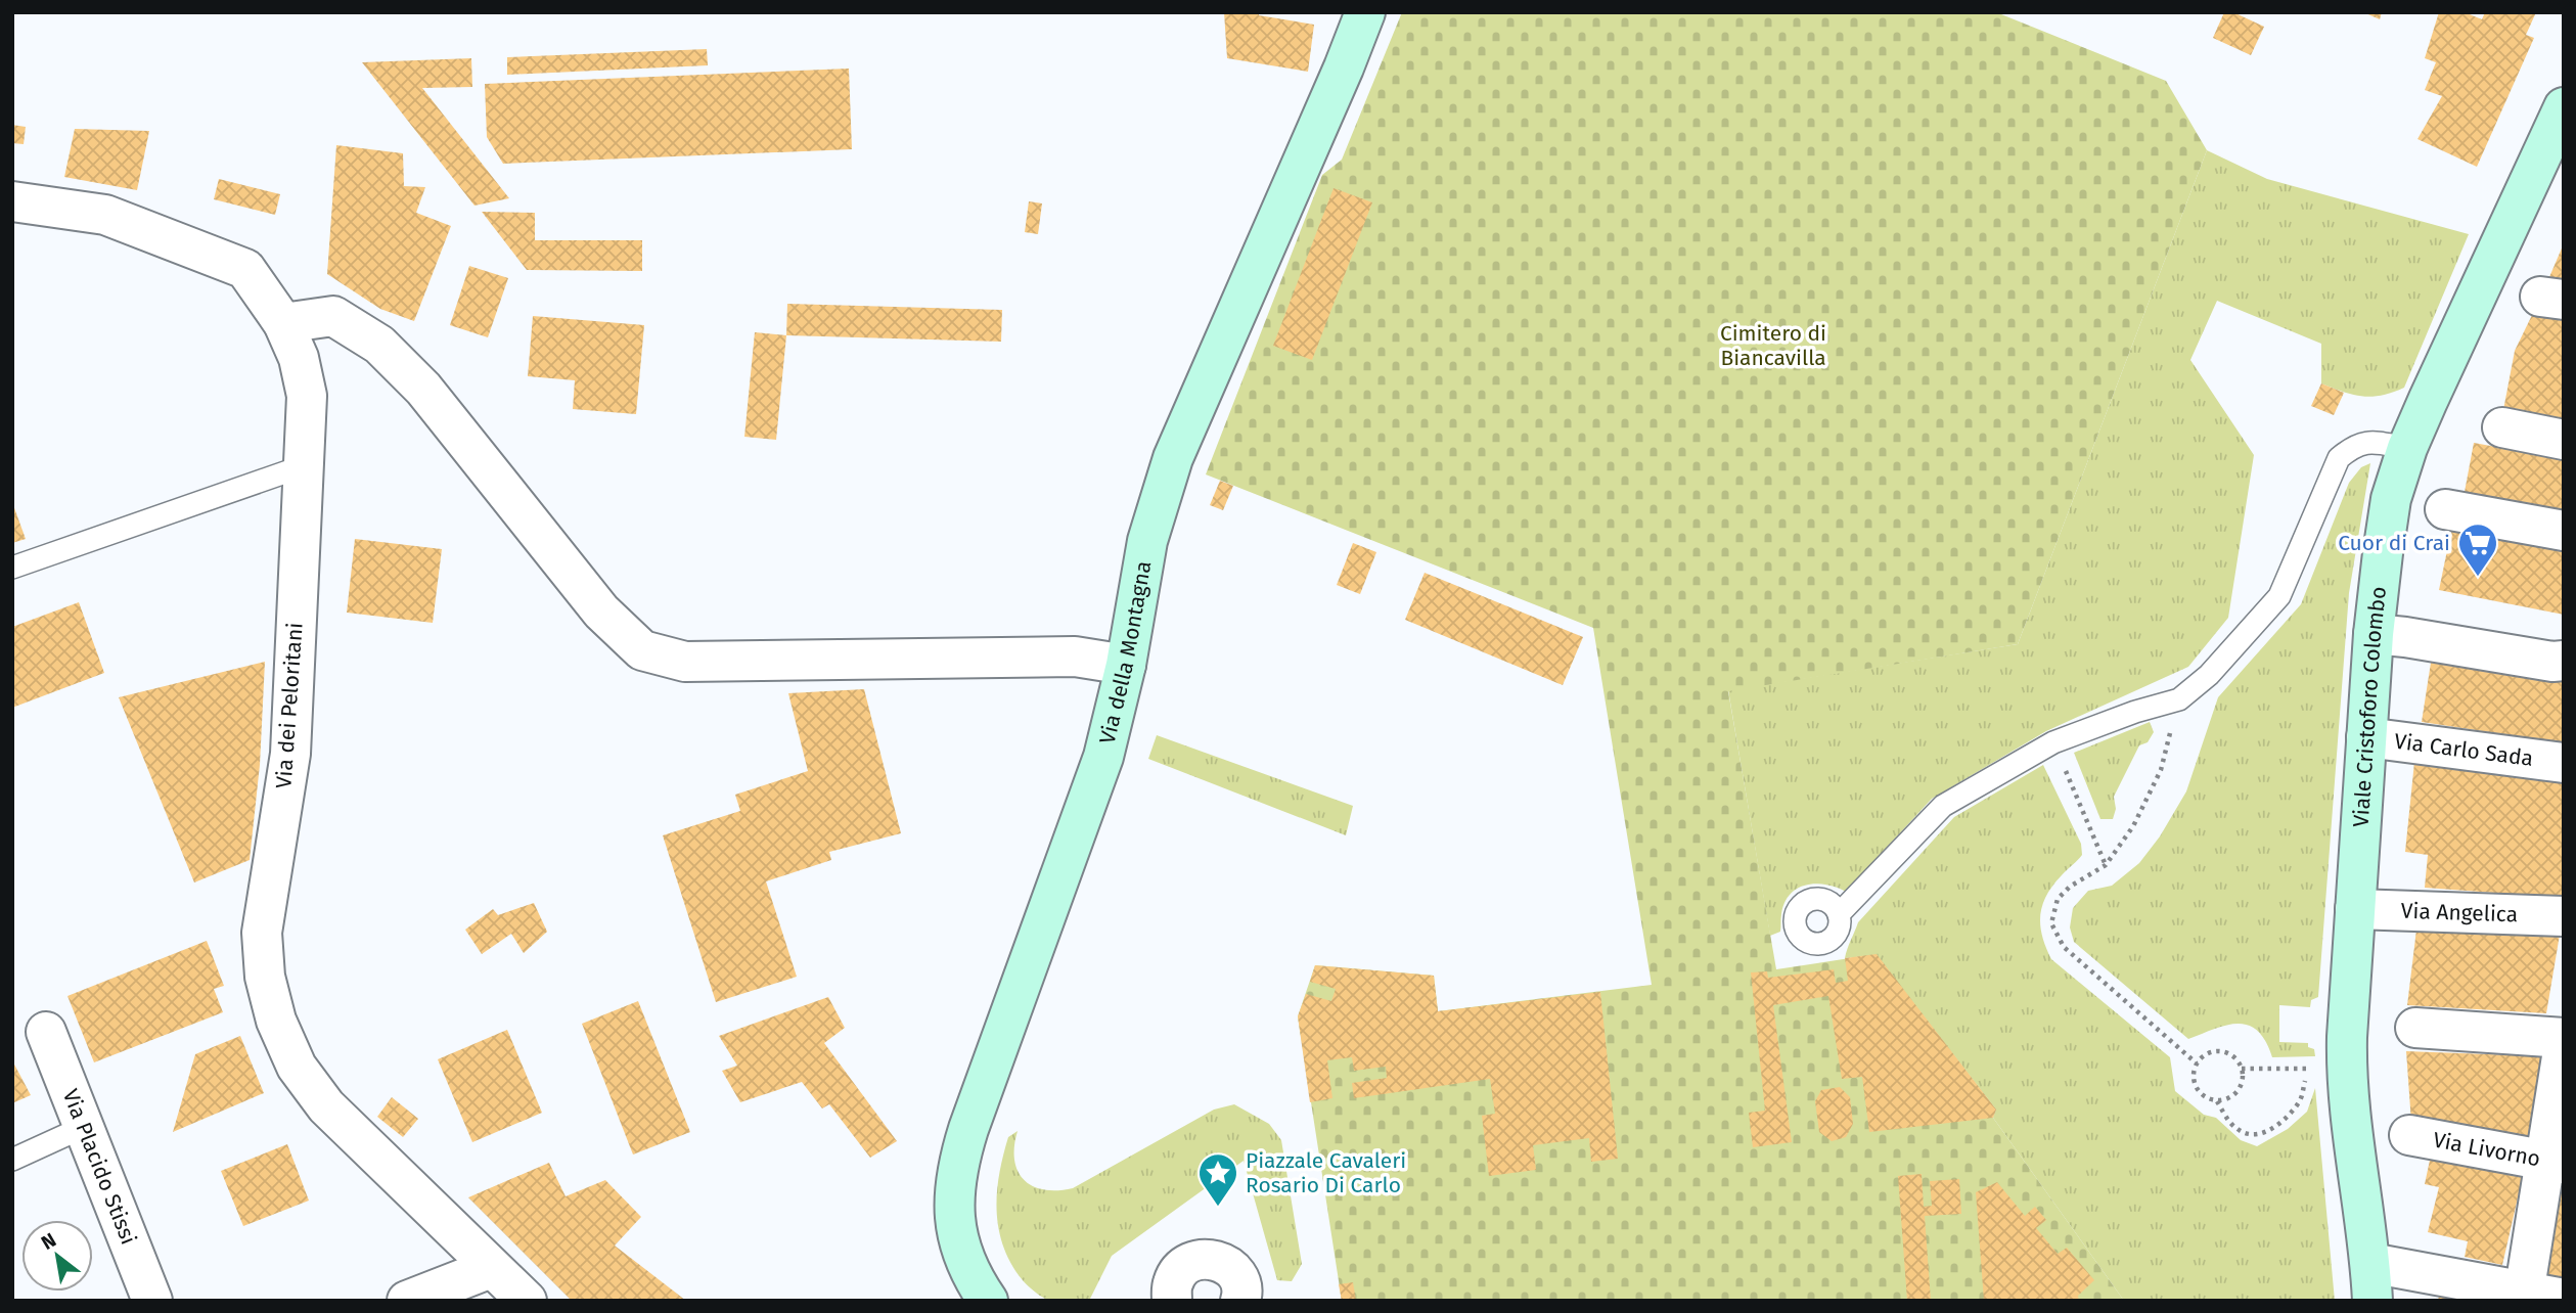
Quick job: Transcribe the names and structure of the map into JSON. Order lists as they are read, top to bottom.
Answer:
{
  "streets": {
    "street": [
      "Via della Montagna",
      "Via dei Peloritani",
      "Viale Cristoforo Colombo",
      "Via Carlo Sada",
      "Via Angelica",
      "Via Livorno",
      "Via Placido Stissi"
    ]
  },
  "crossings": [
    ["Viale Cristoforo Colombo", "Via Carlo Sada"],
    ["Viale Cristoforo Colombo", "Via Angelica"]
  ],
  "parks": ["Cimitero di Biancavilla"],
  "places": {
    "supermarket": ["Cuor di Crai"],
    "place": ["Piazzale Cavaleri Rosario Di Carlo"]
  },
  "north": "top left"
}
